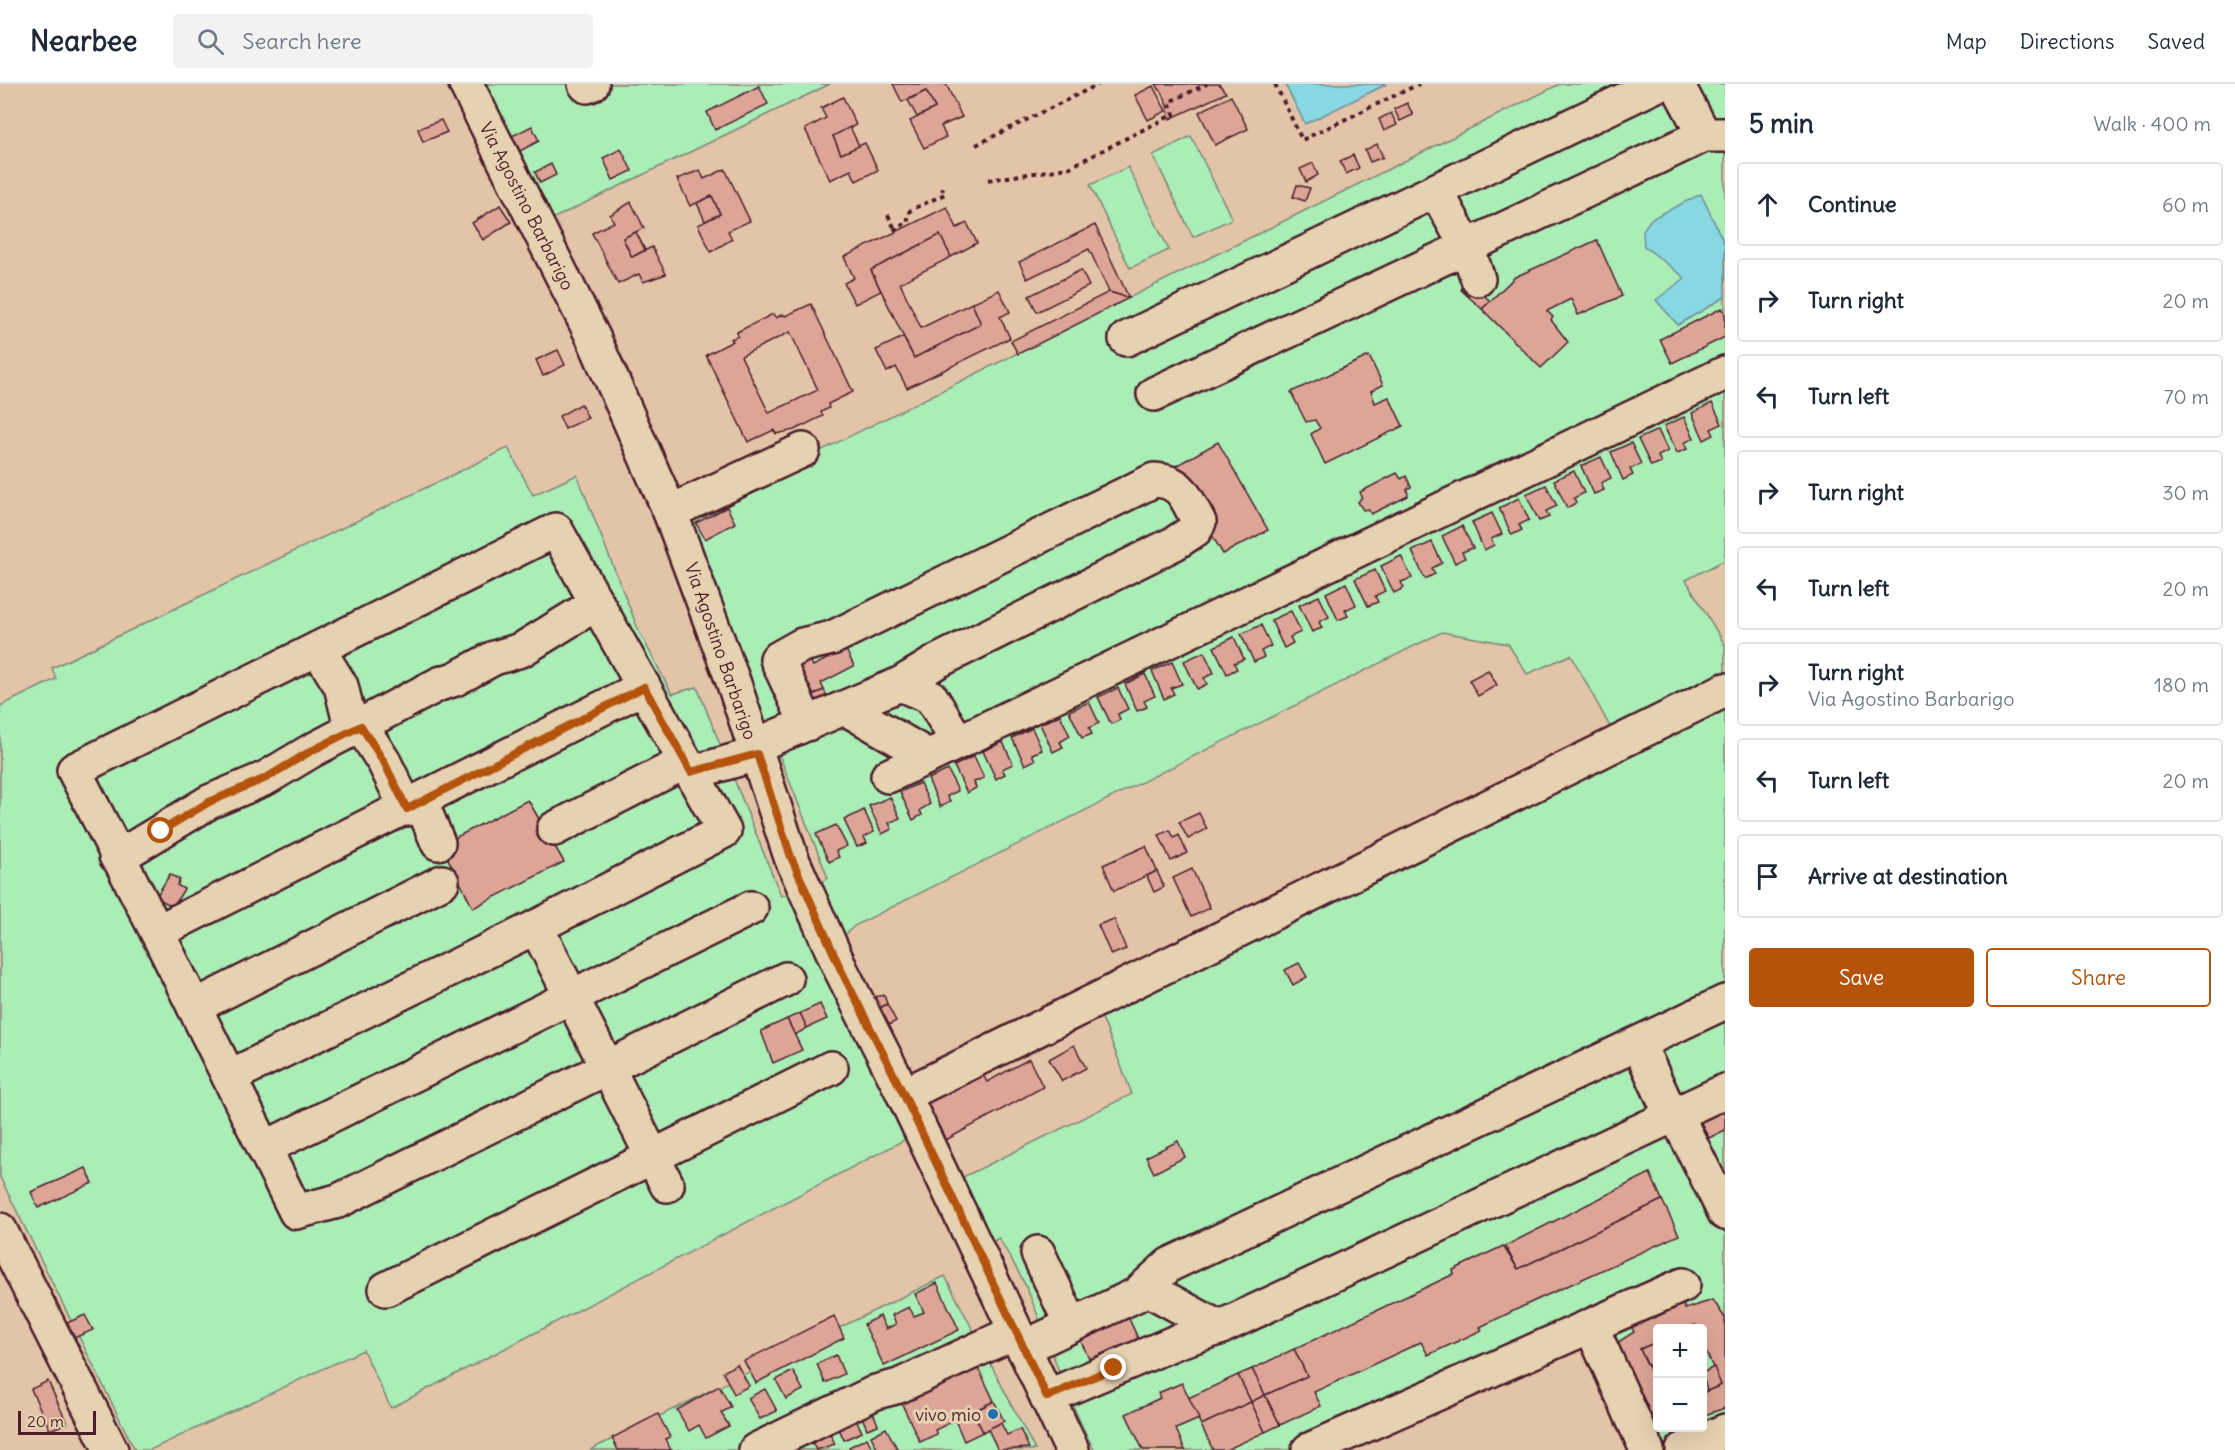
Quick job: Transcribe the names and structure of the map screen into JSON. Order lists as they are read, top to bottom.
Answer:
{
  "streets": {
    "street": ["Via Agostino Barbarigo"]
  },
  "places": ["vivo mio"],
  "scale_bar": "20 m",
  "page": {
    "header": "Nearbee",
    "search": "Search here",
    "nav": ["Map", "Directions", "Saved"],
    "heading": ["5 min", "Walk · 400 m"],
    "list": [
      ["Continue", "60 m"],
      ["Turn right", "20 m"],
      ["Turn left", "70 m"],
      ["Turn right", "30 m"],
      ["Turn left", "20 m"],
      ["Turn right", "Via Agostino Barbarigo", "180 m"],
      ["Turn left", "20 m"],
      "Arrive at destination"
    ],
    "buttons": ["Save", "Share"],
    "map_buttons": ["+", "−"],
    "scale": "20 m"
  }
}
